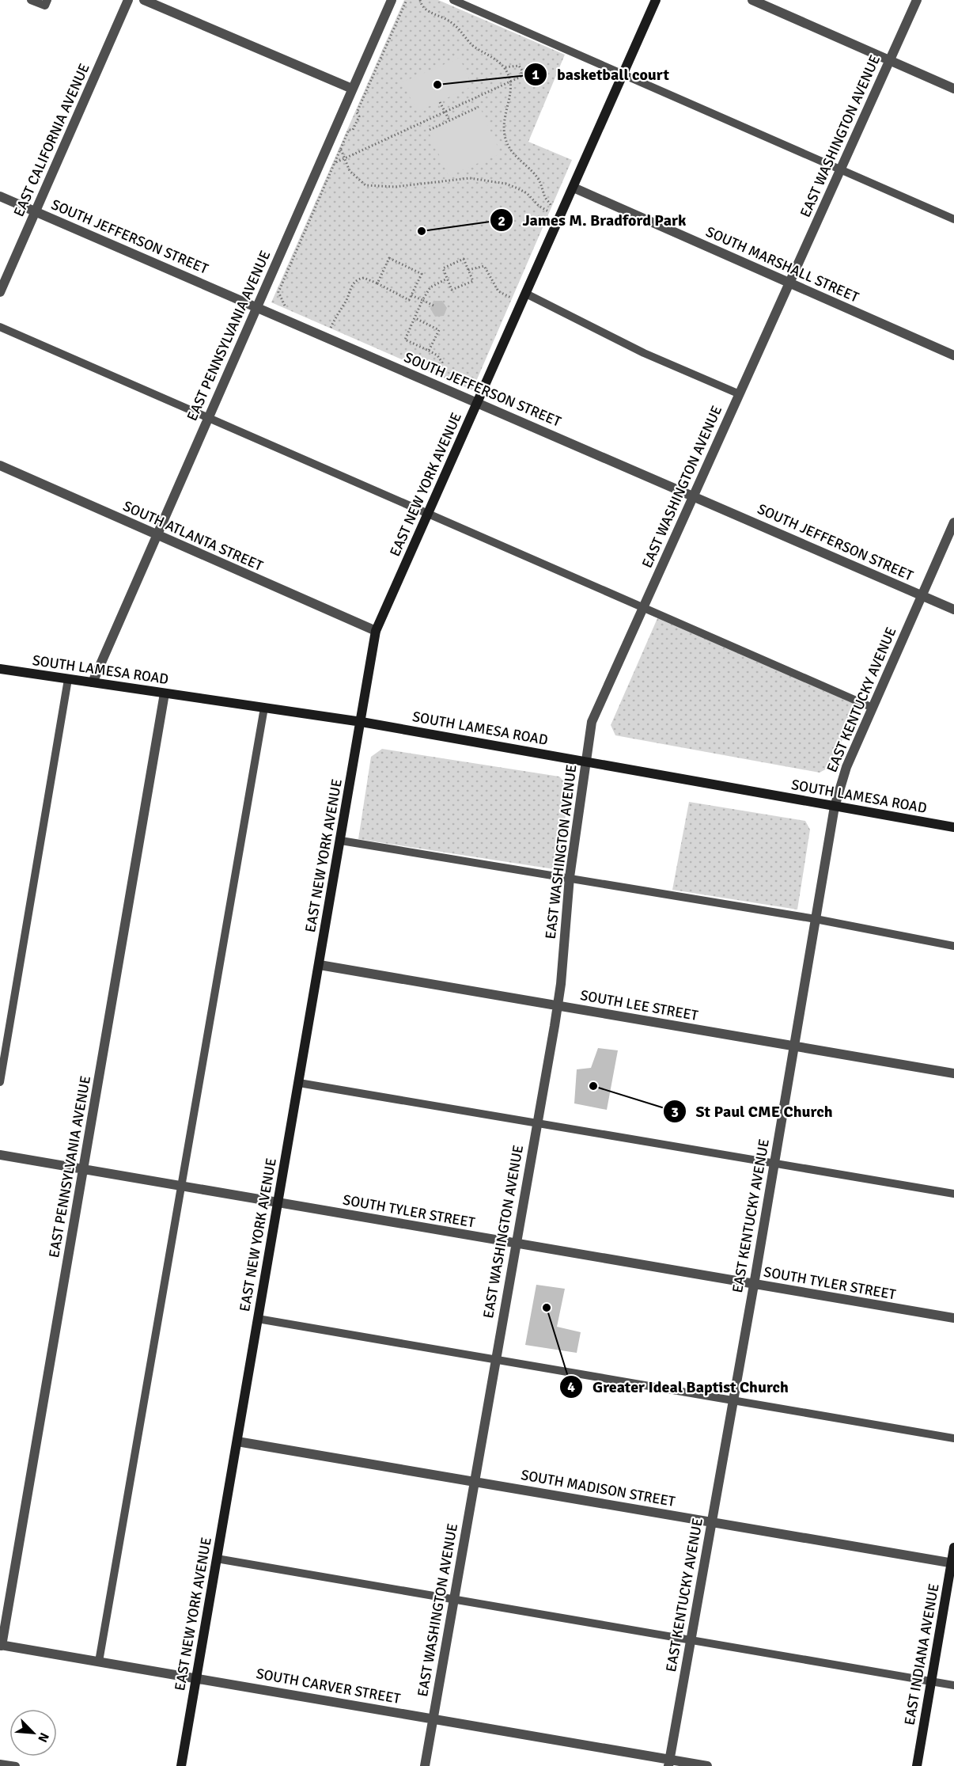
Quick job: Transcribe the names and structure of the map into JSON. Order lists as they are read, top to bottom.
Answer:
{
  "streets": {
    "street": [
      "EAST WASHINGTON AVENUE",
      "EAST CALIFORNIA AVENUE",
      "SOUTH JEFFERSON STREET",
      "SOUTH MARSHALL STREET",
      "EAST PENNSYLVANIA AVENUE",
      "EAST NEW YORK AVENUE",
      "SOUTH ATLANTA STREET",
      "SOUTH LAMESA ROAD",
      "EAST KENTUCKY AVENUE",
      "SOUTH LEE STREET",
      "SOUTH TYLER STREET",
      "SOUTH MADISON STREET",
      "EAST INDIANA AVENUE",
      "SOUTH CARVER STREET"
    ]
  },
  "crossings": [
    ["EAST WASHINGTON AVENUE", "SOUTH JEFFERSON STREET"],
    ["EAST WASHINGTON AVENUE", "SOUTH MARSHALL STREET"],
    ["EAST WASHINGTON AVENUE", "SOUTH LAMESA ROAD"],
    ["EAST WASHINGTON AVENUE", "SOUTH LEE STREET"],
    ["EAST WASHINGTON AVENUE", "SOUTH TYLER STREET"],
    ["EAST WASHINGTON AVENUE", "SOUTH MADISON STREET"],
    ["EAST WASHINGTON AVENUE", "SOUTH CARVER STREET"],
    ["EAST CALIFORNIA AVENUE", "SOUTH JEFFERSON STREET"],
    ["SOUTH JEFFERSON STREET", "EAST PENNSYLVANIA AVENUE"],
    ["SOUTH JEFFERSON STREET", "EAST NEW YORK AVENUE"],
    ["SOUTH JEFFERSON STREET", "EAST KENTUCKY AVENUE"],
    ["SOUTH MARSHALL STREET", "EAST NEW YORK AVENUE"],
    ["EAST PENNSYLVANIA AVENUE", "SOUTH ATLANTA STREET"],
    ["EAST PENNSYLVANIA AVENUE", "SOUTH LAMESA ROAD"],
    ["EAST PENNSYLVANIA AVENUE", "SOUTH TYLER STREET"],
    ["EAST PENNSYLVANIA AVENUE", "SOUTH CARVER STREET"],
    ["EAST NEW YORK AVENUE", "SOUTH ATLANTA STREET"],
    ["EAST NEW YORK AVENUE", "SOUTH LAMESA ROAD"],
    ["EAST NEW YORK AVENUE", "SOUTH LEE STREET"],
    ["EAST NEW YORK AVENUE", "SOUTH TYLER STREET"],
    ["EAST NEW YORK AVENUE", "SOUTH MADISON STREET"],
    ["EAST NEW YORK AVENUE", "SOUTH CARVER STREET"],
    ["SOUTH LAMESA ROAD", "EAST KENTUCKY AVENUE"],
    ["EAST KENTUCKY AVENUE", "SOUTH LEE STREET"],
    ["EAST KENTUCKY AVENUE", "SOUTH TYLER STREET"],
    ["EAST KENTUCKY AVENUE", "SOUTH MADISON STREET"],
    ["EAST KENTUCKY AVENUE", "SOUTH CARVER STREET"],
    ["SOUTH MADISON STREET", "EAST INDIANA AVENUE"]
  ],
  "places": [
    "basketball court",
    "James M. Bradford Park",
    "St Paul CME Church",
    "Greater Ideal Baptist Church"
  ],
  "north": "bottom right"
}
